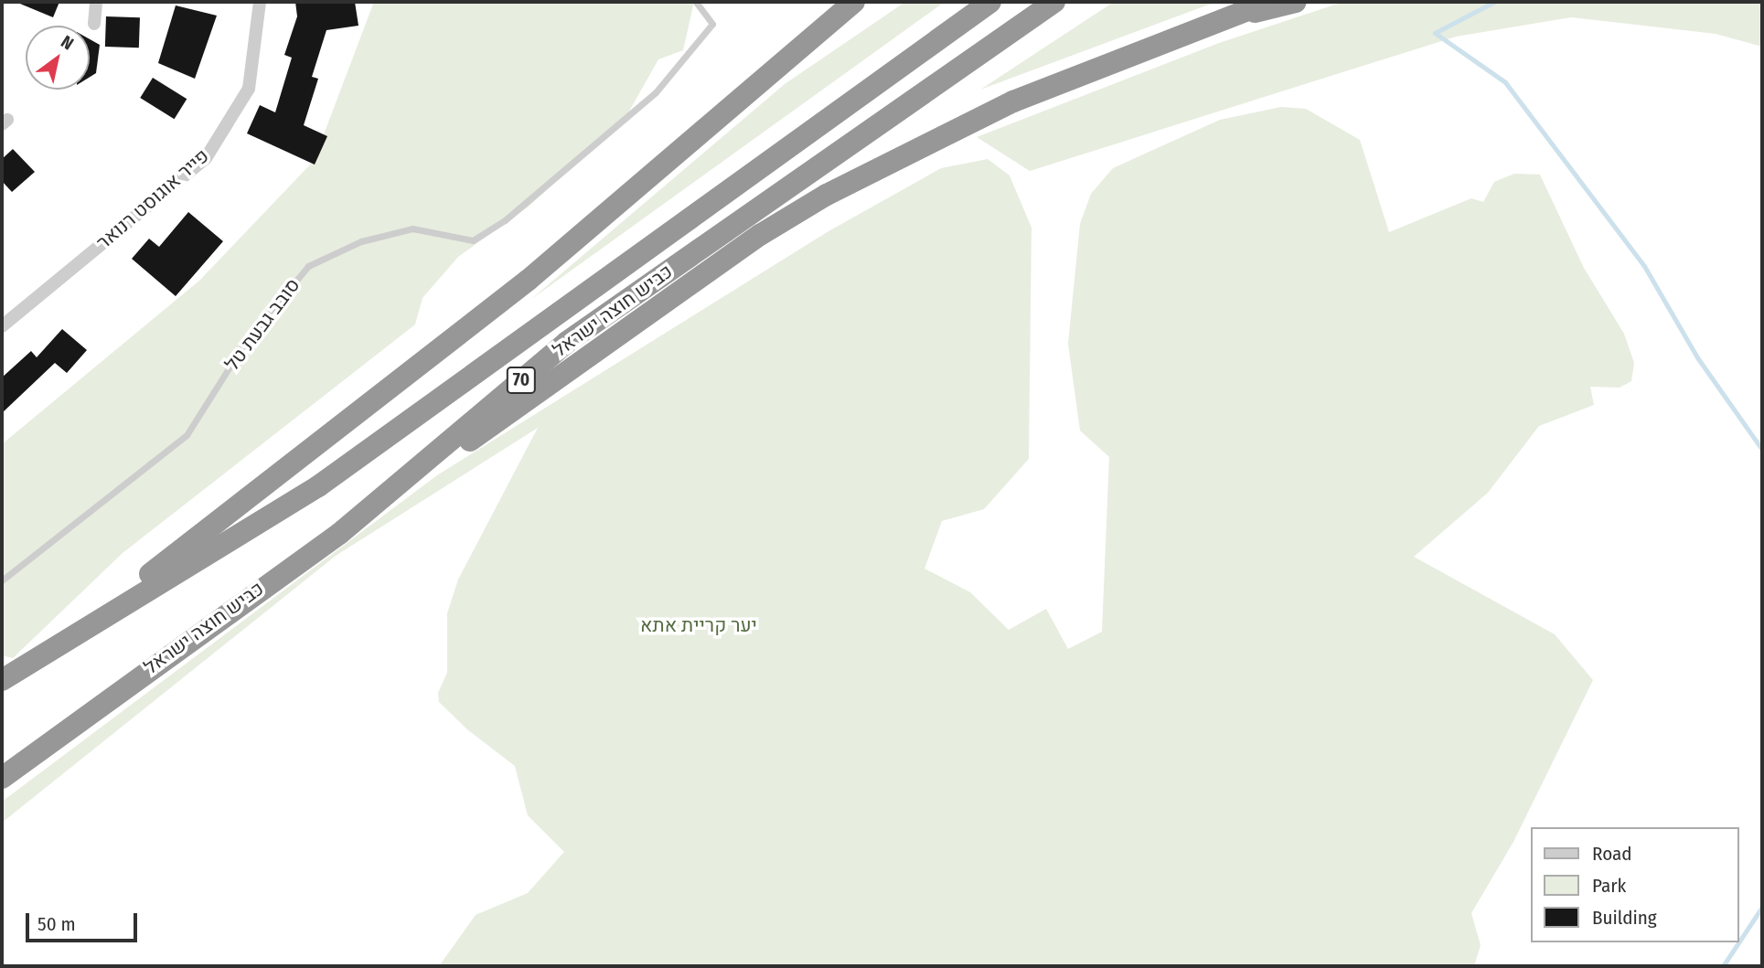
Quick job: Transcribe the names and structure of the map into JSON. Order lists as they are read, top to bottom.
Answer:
{
  "streets": {
    "highway": ["כביש חוצה ישראל", "70"],
    "street": ["פייר אוגוסט רנואר"],
    "lane": ["סובב גבעת טל"]
  },
  "parks": ["יער קריית אתא"],
  "legend": ["Road", "Park", "Building"],
  "scale_bar": "50 m",
  "north": "top right"
}
